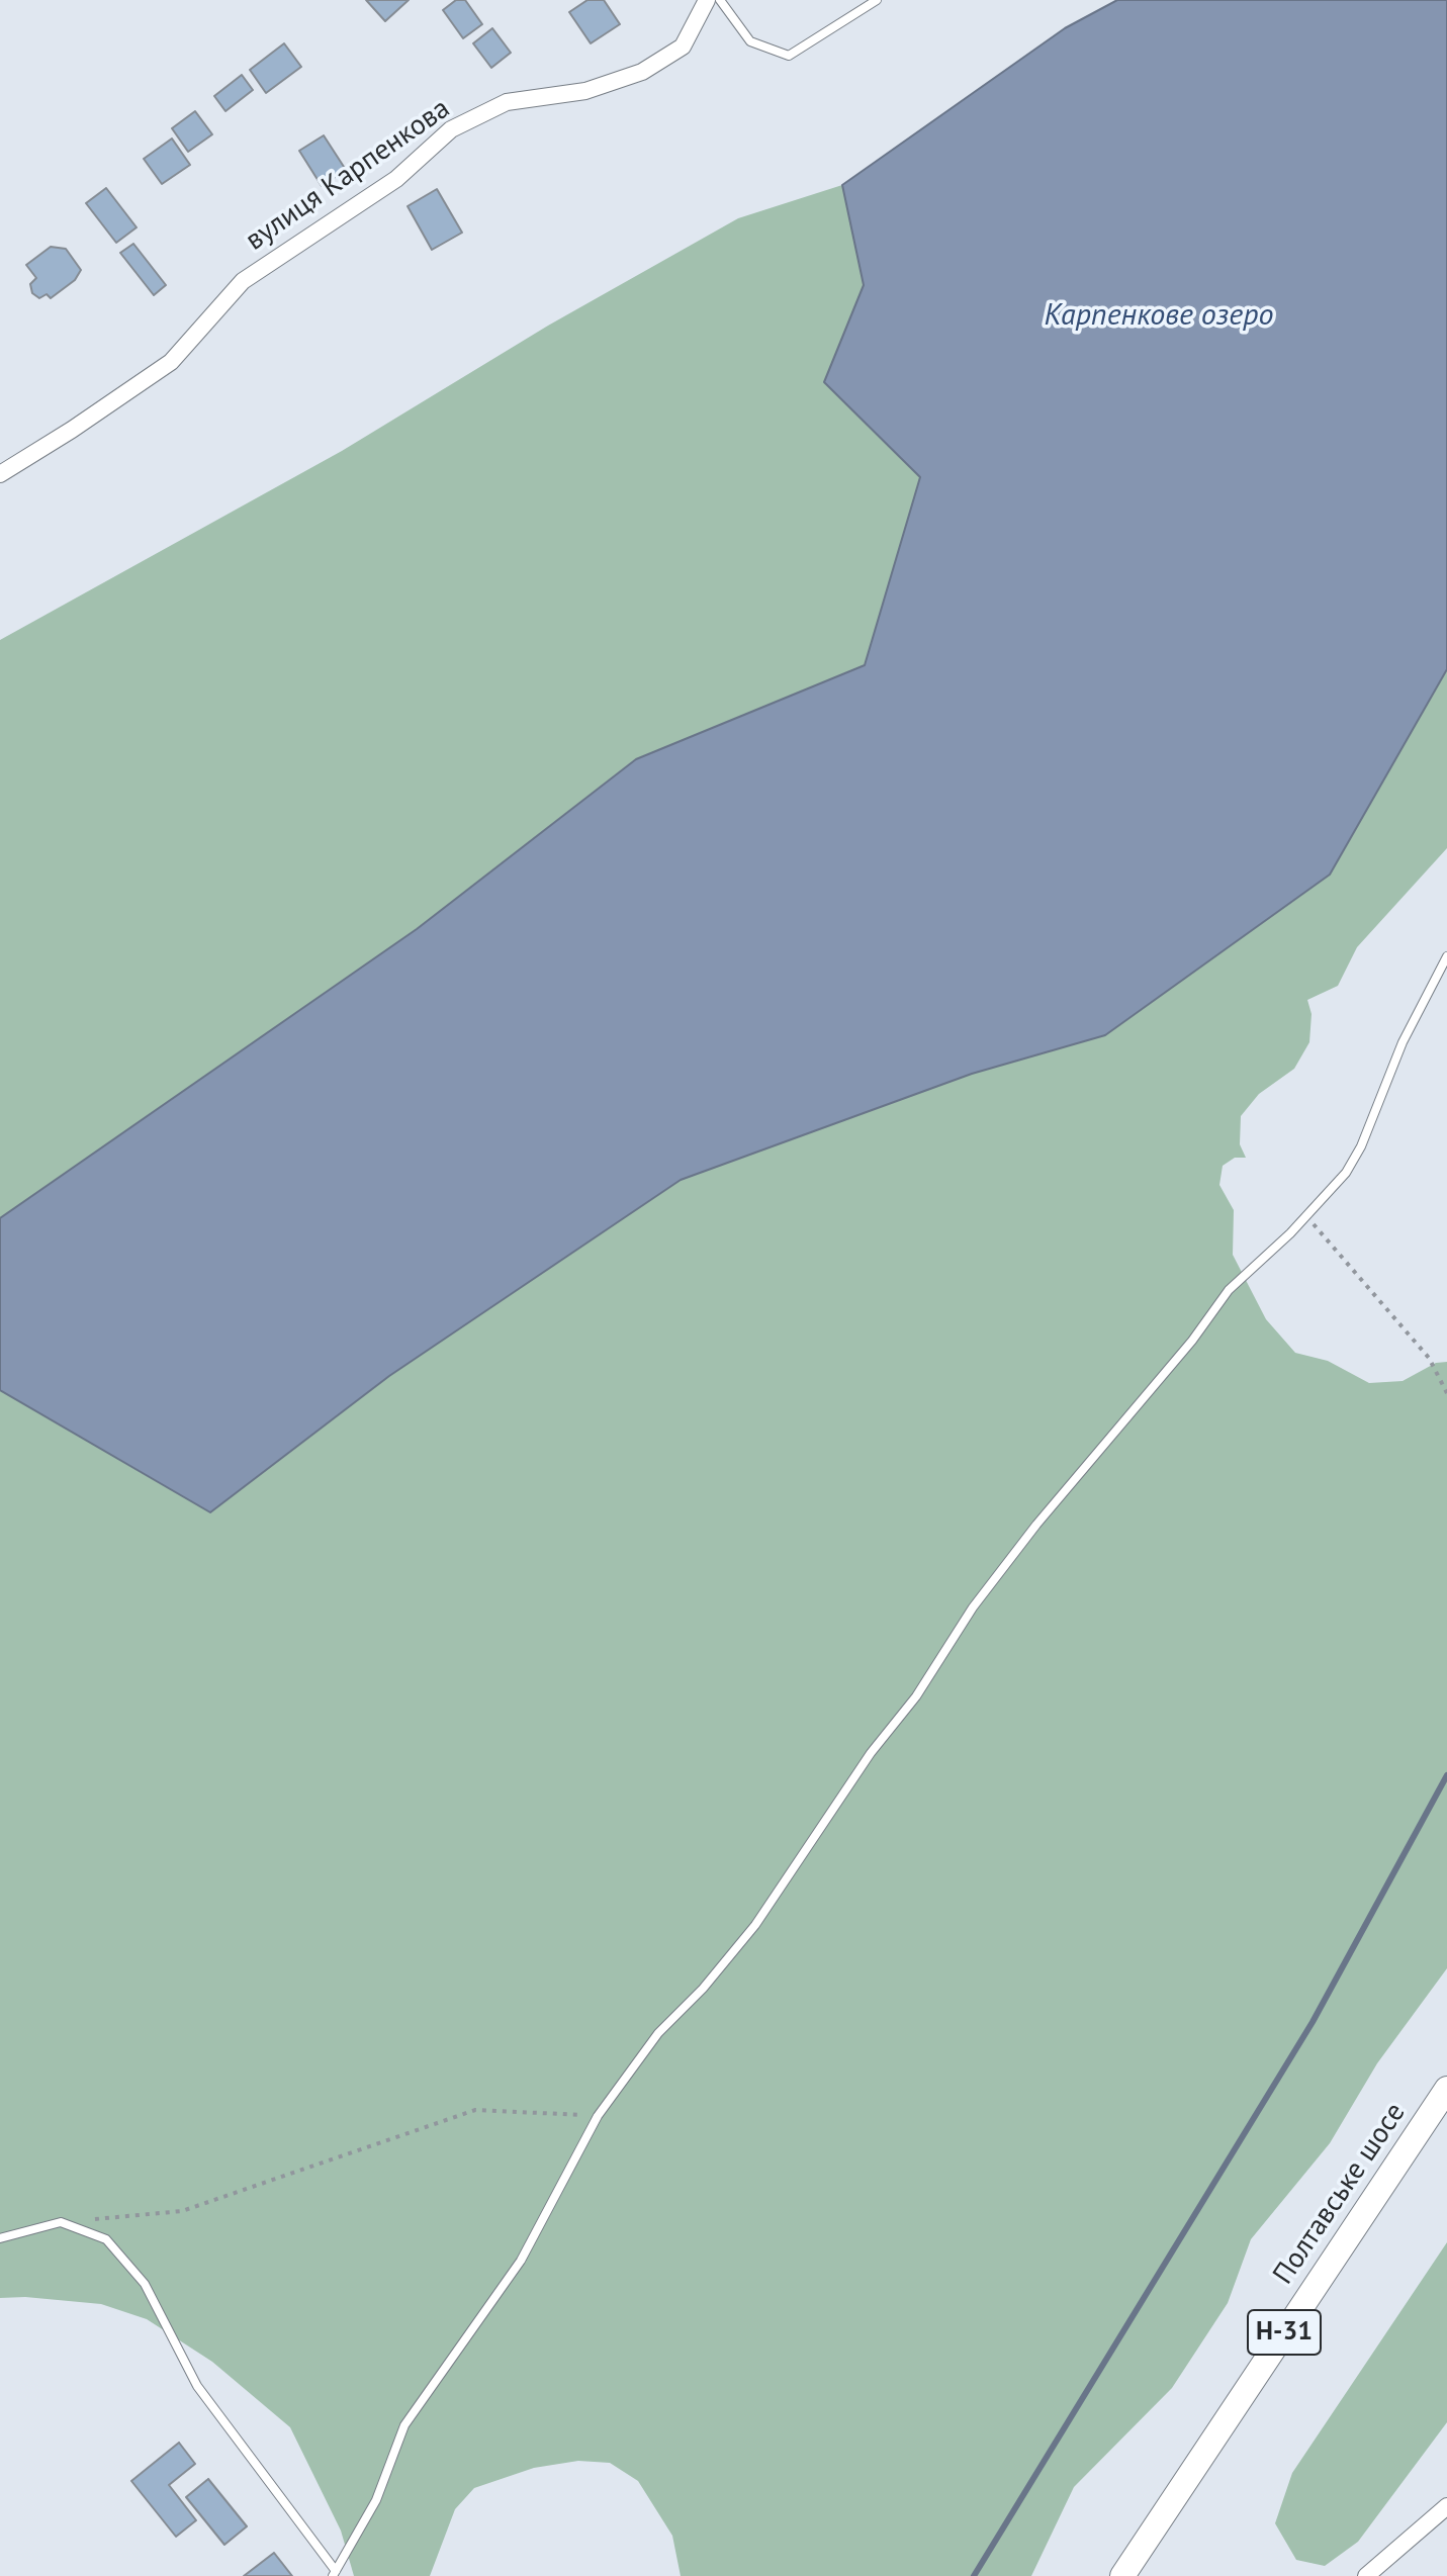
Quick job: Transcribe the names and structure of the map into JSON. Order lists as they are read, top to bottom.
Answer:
{
  "streets": {
    "main road": ["Полтавське шосе", "Н-31"],
    "street": ["вулиця Карпенкова"]
  },
  "water": ["Карпенкове озеро"]
}
